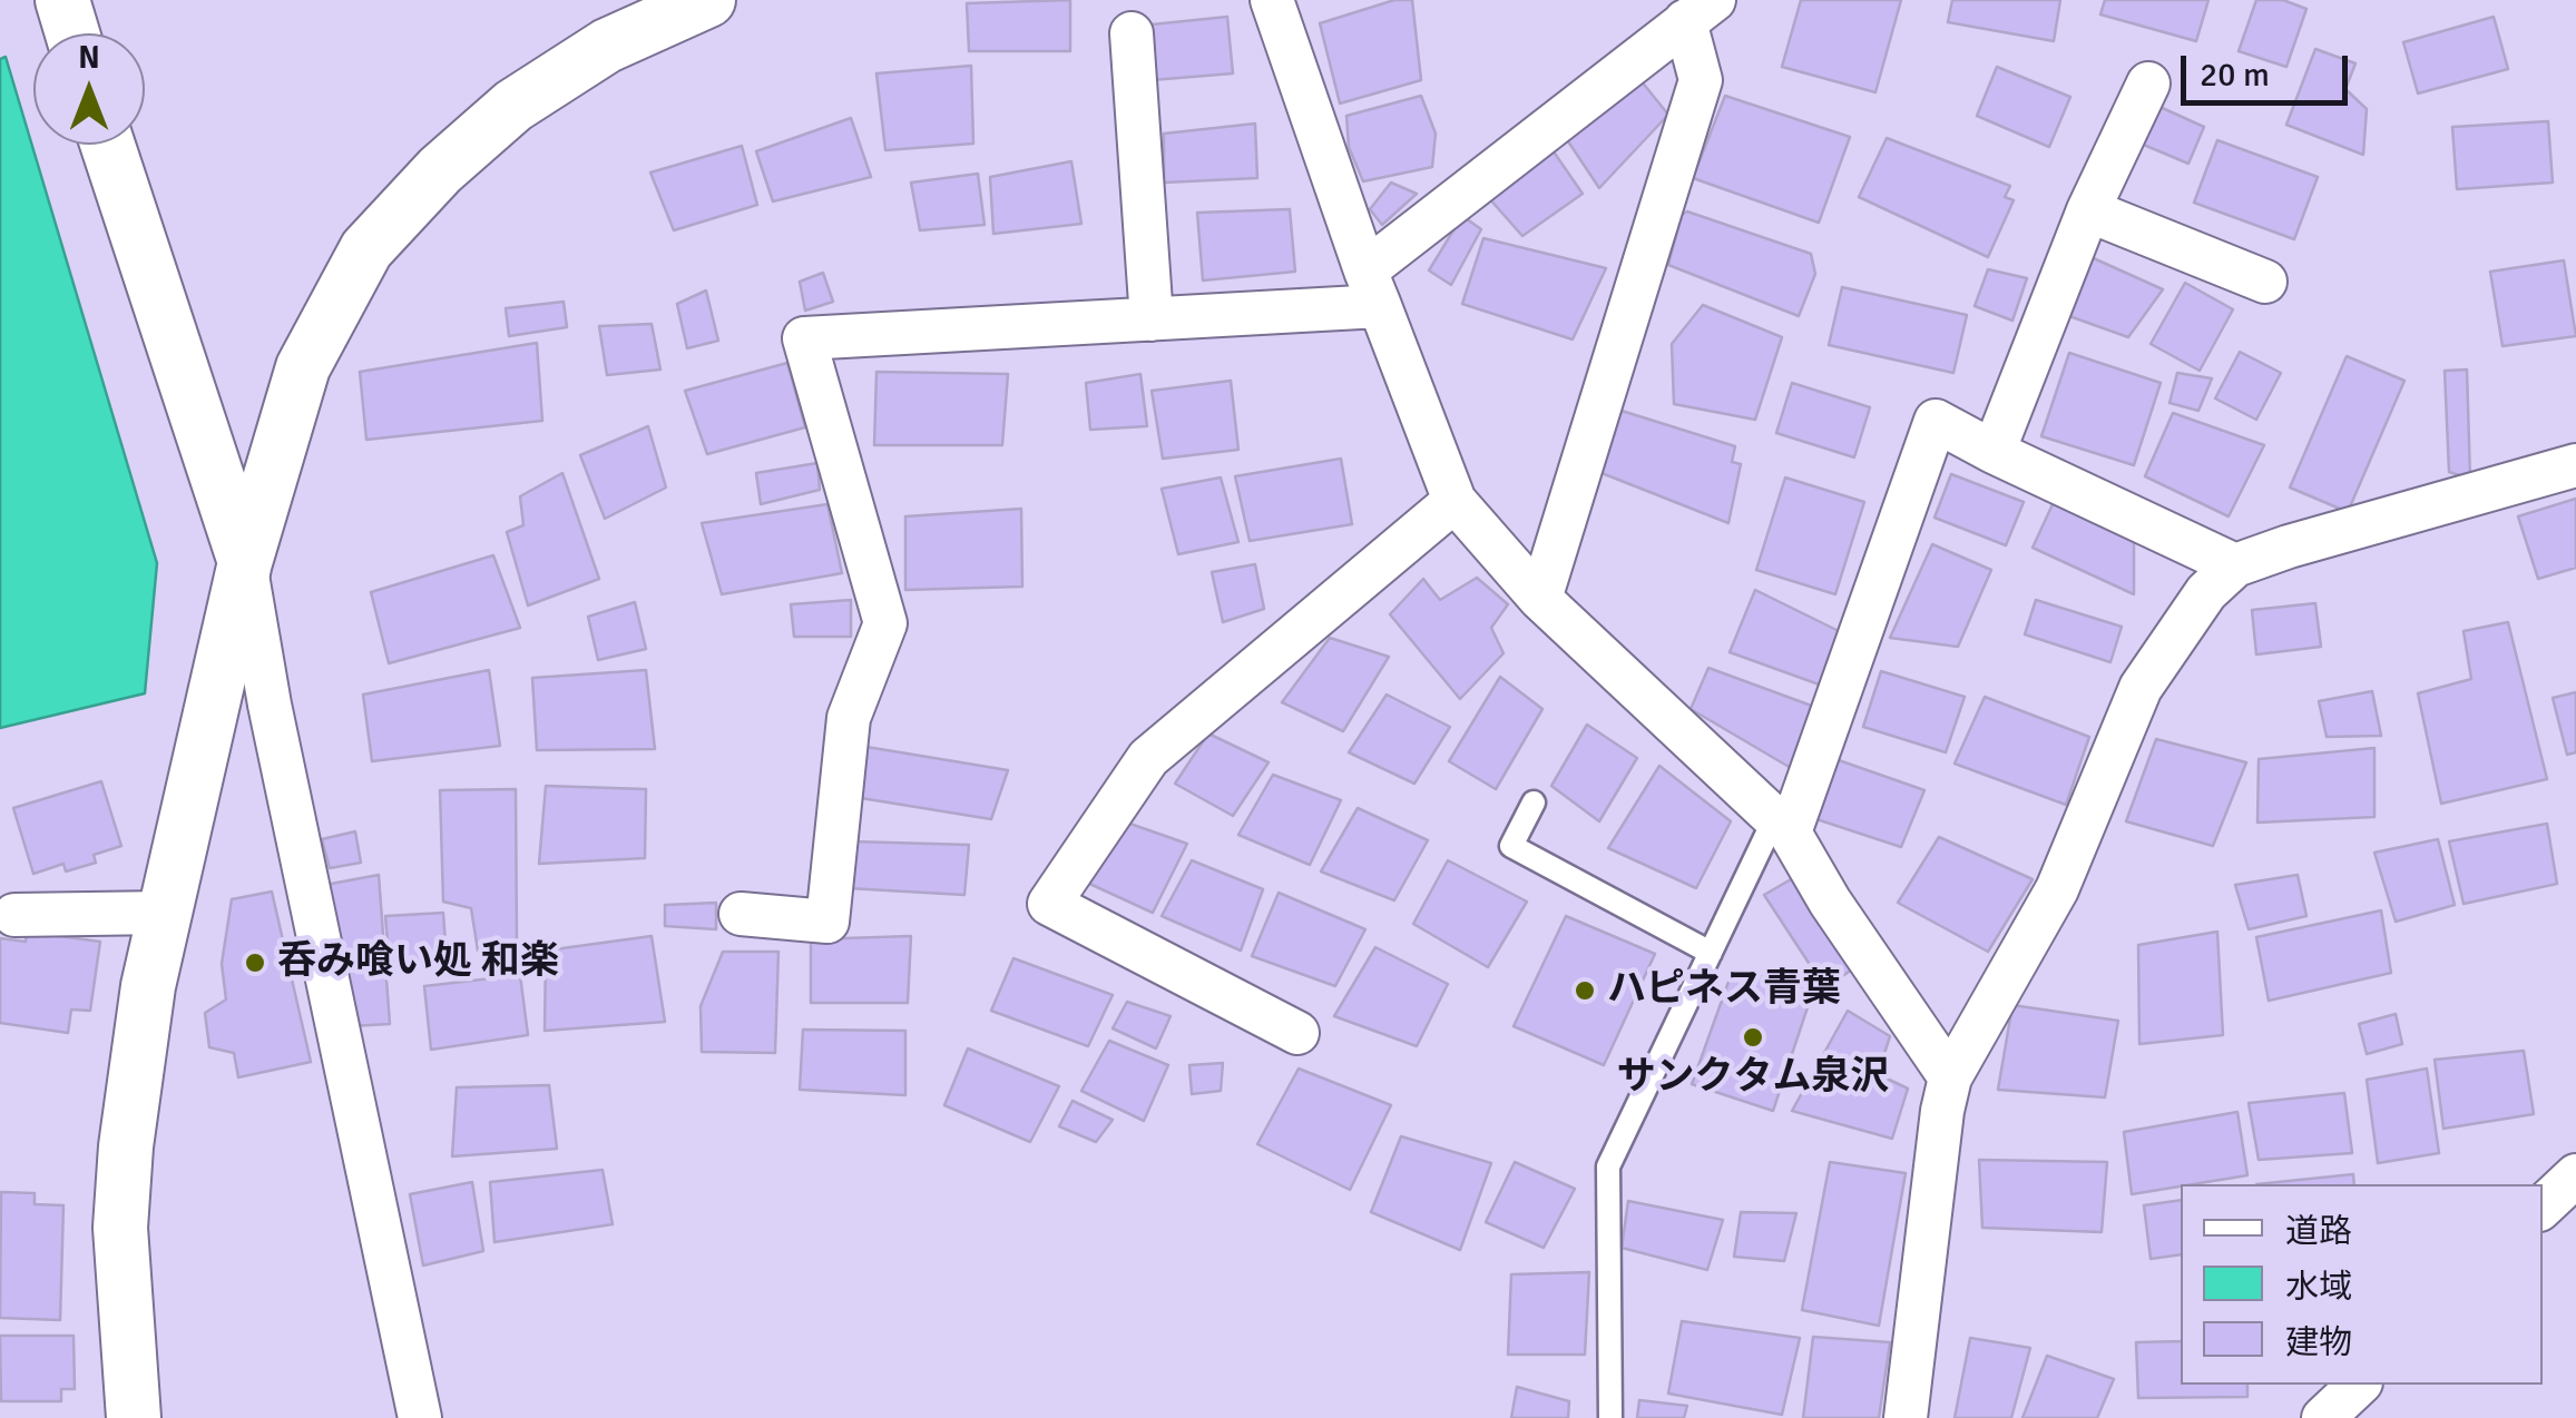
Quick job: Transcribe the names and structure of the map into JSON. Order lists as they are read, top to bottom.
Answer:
{
  "places": ["呑み喰い処 和楽", "ハピネス青葉", "サンクタム泉沢"],
  "legend": ["道路", "水域", "建物"],
  "scale_bar": "20 m",
  "north": "top"
}
